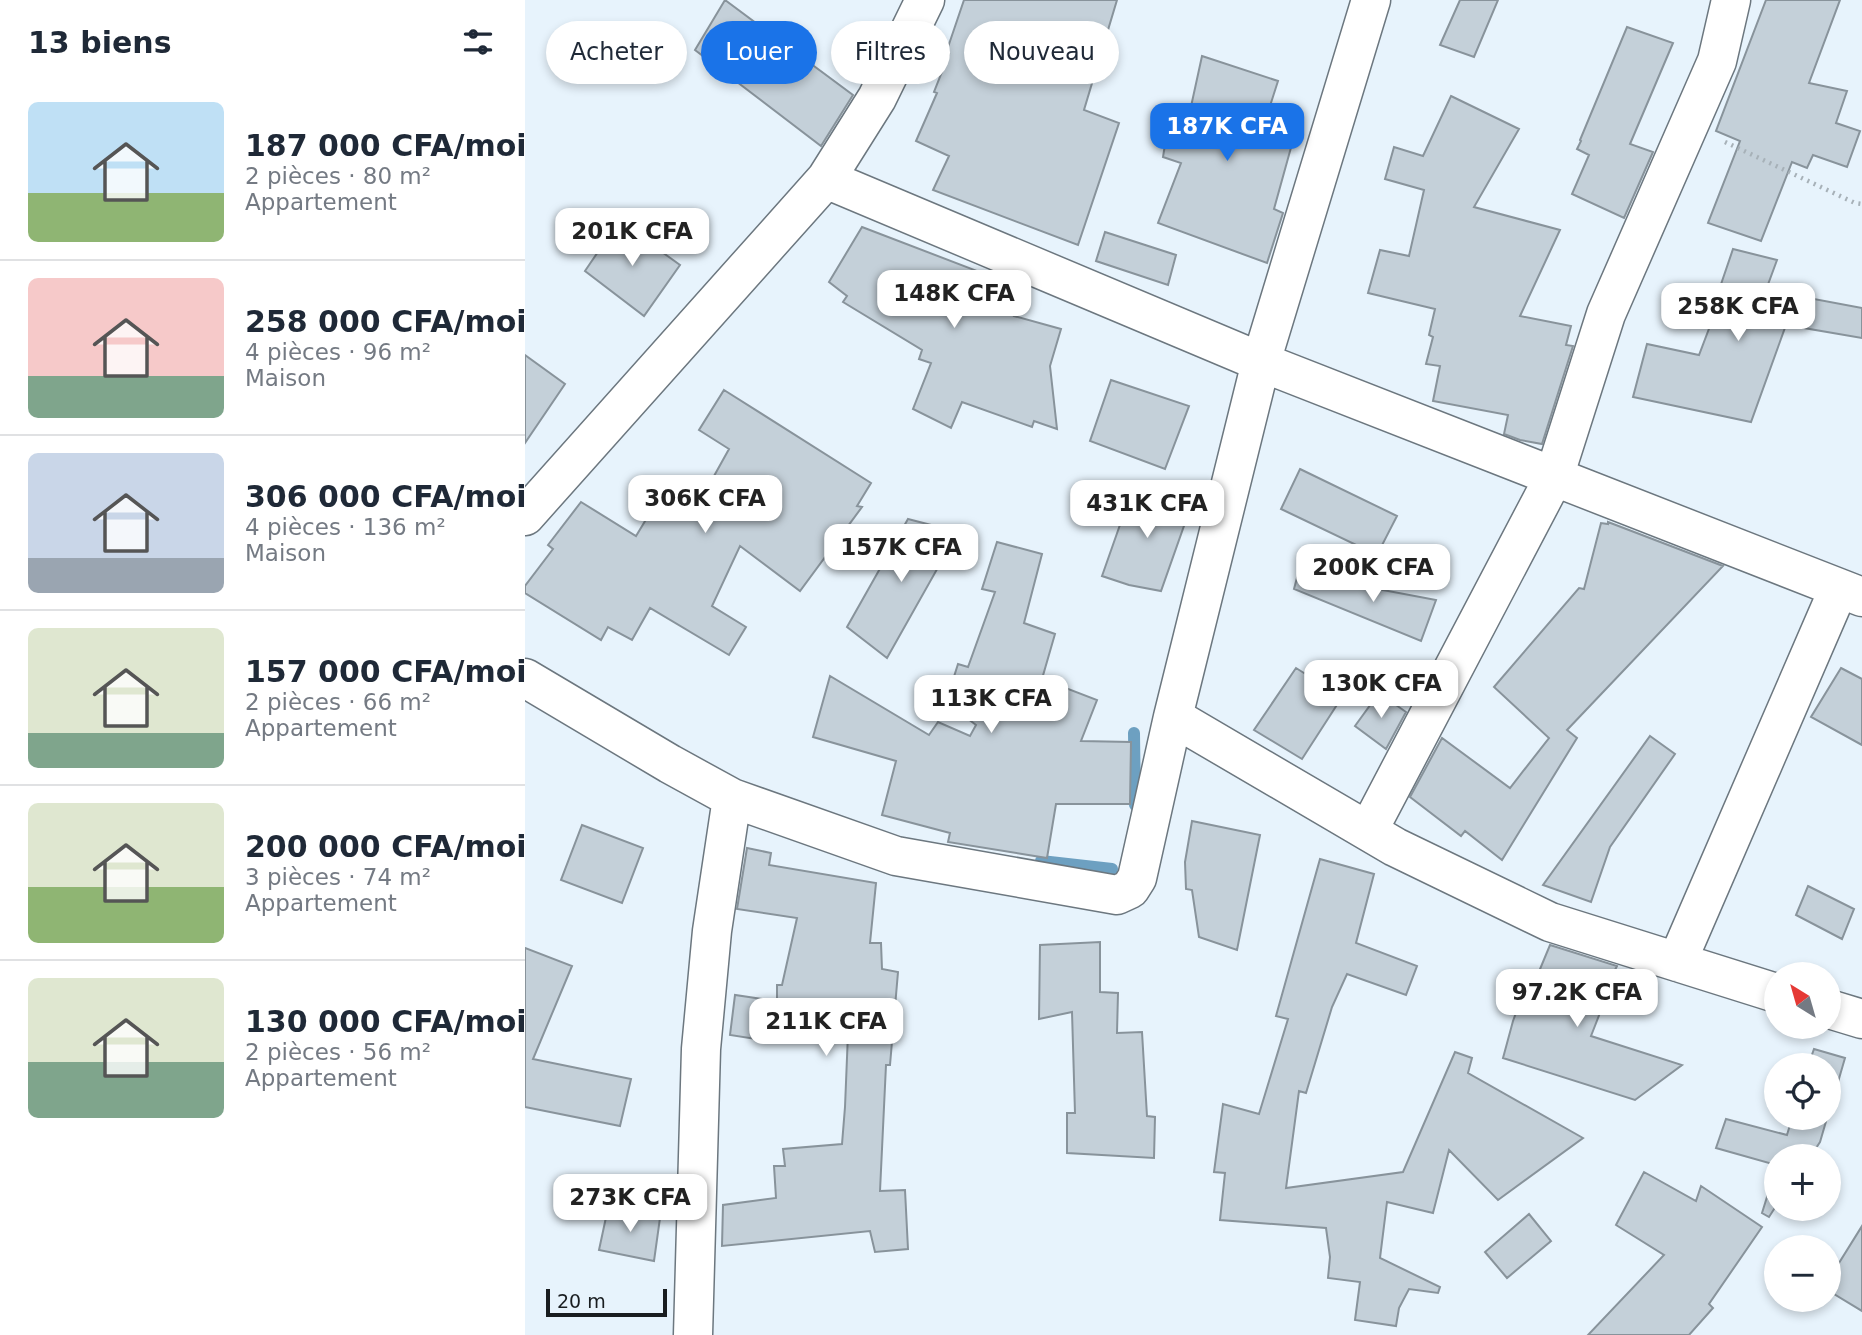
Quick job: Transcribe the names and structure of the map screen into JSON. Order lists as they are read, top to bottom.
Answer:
{
  "scale_bar": "20 m",
  "north": "top left",
  "page": {
    "heading": "13 biens",
    "chip": [
      "Acheter",
      "Louer",
      "Filtres",
      "Nouveau"
    ],
    "list": [
      {
        "name": "187 000 CFA/mois",
        "note": "2 pièces · 80 m² · Appartement"
      },
      {
        "name": "258 000 CFA/mois",
        "note": "4 pièces · 96 m² · Maison"
      },
      {
        "name": "306 000 CFA/mois",
        "note": "4 pièces · 136 m² · Maison"
      },
      {
        "name": "157 000 CFA/mois",
        "note": "2 pièces · 66 m² · Appartement"
      },
      {
        "name": "200 000 CFA/mois",
        "note": "3 pièces · 74 m² · Appartement"
      },
      {
        "name": "130 000 CFA/mois",
        "note": "2 pièces · 56 m² · Appartement"
      }
    ],
    "price": [
      "187K CFA",
      "201K CFA",
      "148K CFA",
      "258K CFA",
      "306K CFA",
      "431K CFA",
      "157K CFA",
      "200K CFA",
      "130K CFA",
      "113K CFA",
      "97.2K CFA",
      "211K CFA",
      "273K CFA"
    ],
    "map_buttons": ["+", "−"],
    "scale": "20 m"
  }
}
